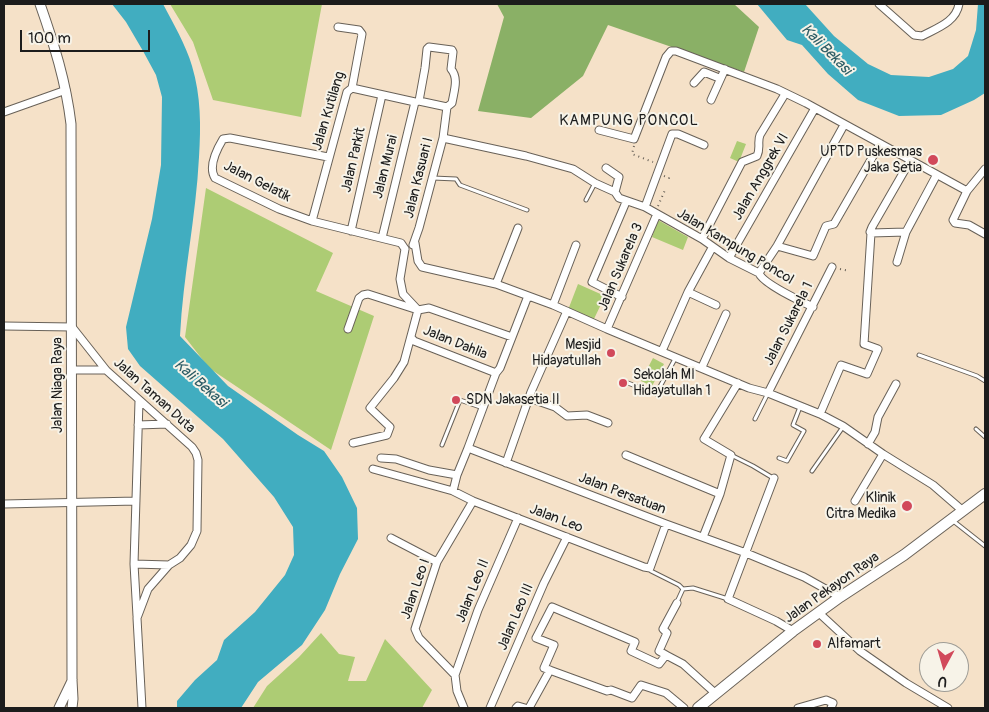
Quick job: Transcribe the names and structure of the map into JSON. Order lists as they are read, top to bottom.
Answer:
{
  "streets": {
    "main road": ["Jalan Pekayon Raya"],
    "street": [
      "Jalan Kutilang",
      "Jalan Parkit",
      "Jalan Murai",
      "Jalan Anggrek VI",
      "Jalan Kasuari I",
      "Jalan Gelatik",
      "Jalan Kampung Poncol",
      "Jalan Sukarela 3",
      "Jalan Sukarela 1",
      "Jalan Dahlia",
      "Jalan Niaga Raya",
      "Jalan Taman Duta",
      "Jalan Persatuan",
      "Jalan Leo",
      "Jalan Leo I",
      "Jalan Leo II",
      "Jalan Leo III"
    ]
  },
  "crossings": [
    ["Jalan Kutilang", "Jalan Gelatik"],
    ["Jalan Murai", "Jalan Kasuari I"],
    ["Jalan Anggrek VI", "Jalan Kampung Poncol"],
    ["Jalan Kasuari I", "Jalan Kampung Poncol"],
    ["Jalan Kampung Poncol", "Jalan Sukarela 3"],
    ["Jalan Kampung Poncol", "Jalan Sukarela 1"],
    ["Jalan Niaga Raya", "Jalan Taman Duta"],
    ["Jalan Persatuan", "Jalan Pekayon Raya"],
    ["Jalan Leo", "Jalan Leo I"],
    ["Jalan Leo", "Jalan Leo II"],
    ["Jalan Leo", "Jalan Leo III"],
    ["Jalan Leo I", "Jalan Leo II"]
  ],
  "districts": ["KAMPUNG PONCOL"],
  "water": ["Kali Bekasi"],
  "places": [
    "UPTD Puskesmas Jaka Setia",
    "Mesjid Hidayatullah",
    "Sekolah MI Hidayatullah 1",
    "SDN Jakasetia II",
    "Klinik Citra Medika",
    "Alfamart"
  ],
  "scale_bar": "100 m",
  "north": "bottom"
}
